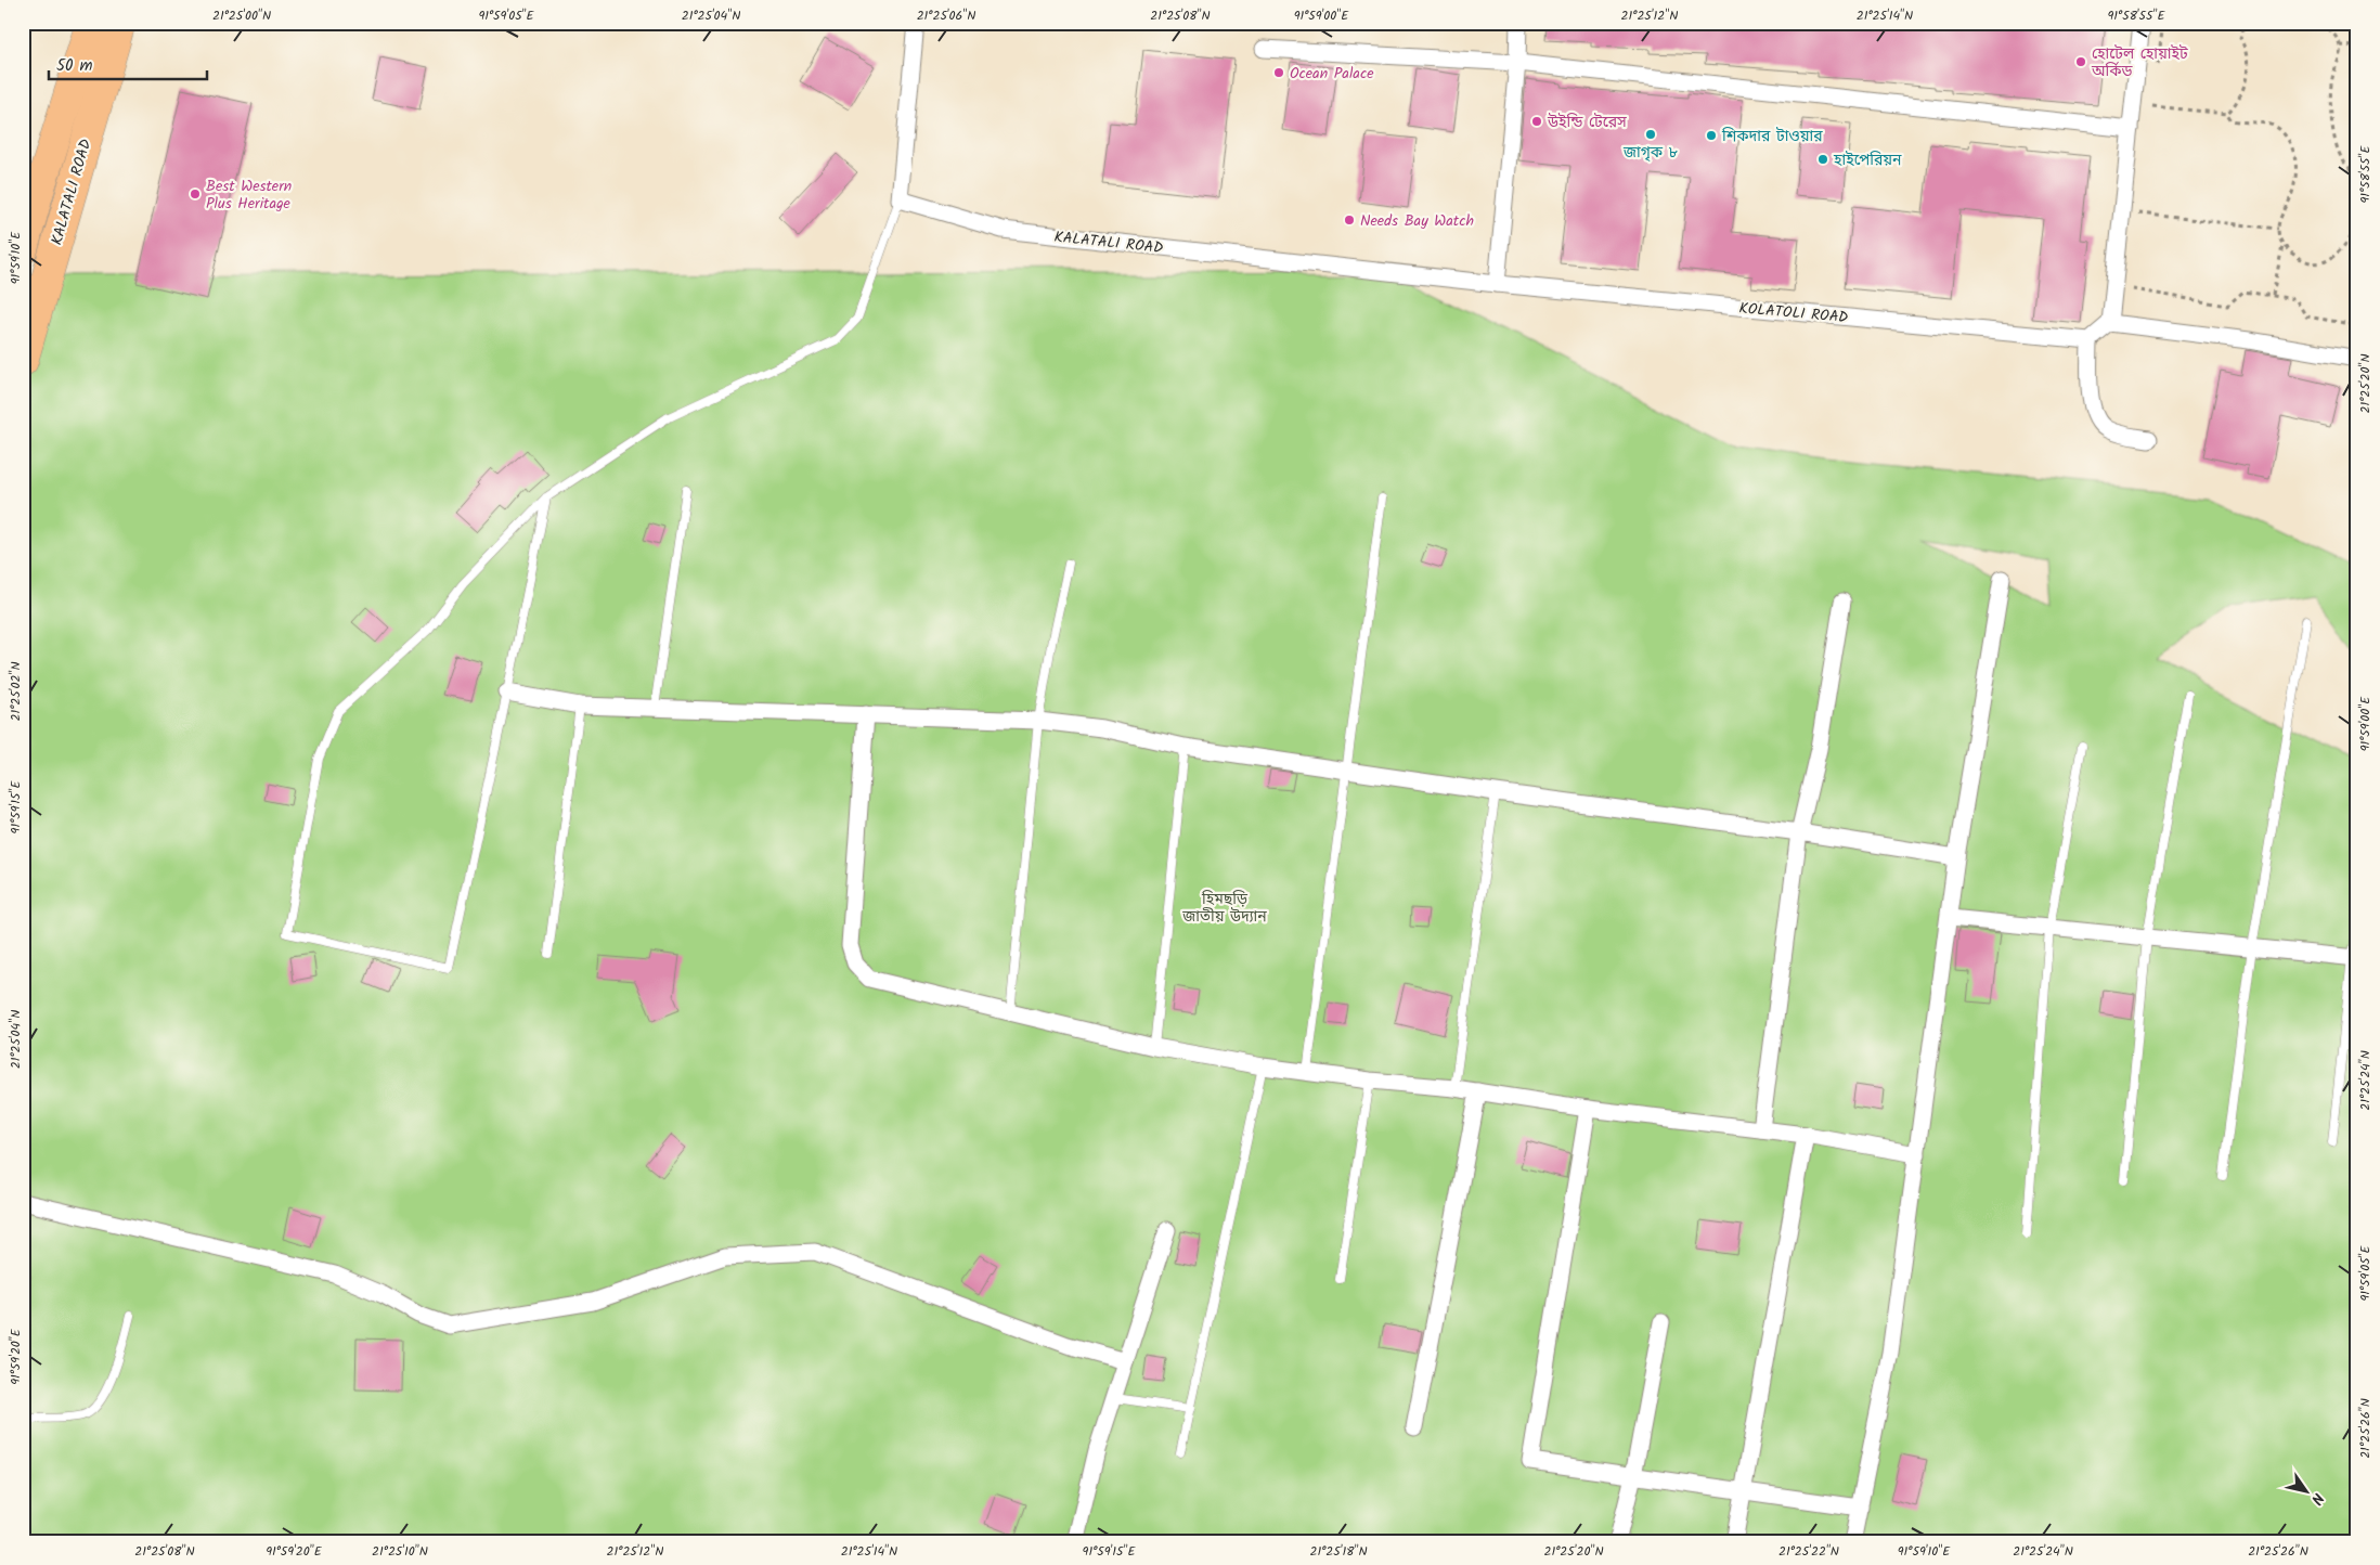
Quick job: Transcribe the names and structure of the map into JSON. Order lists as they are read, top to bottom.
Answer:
{
  "streets": {
    "highway": ["KALATALI ROAD"],
    "street": ["KOLATOLI ROAD"]
  },
  "crossings": [
    ["KALATALI ROAD", "KOLATOLI ROAD"]
  ],
  "parks": ["হিমছড়ি জাতীয় উদ্যান"],
  "places": [
    "হোটেল হোয়াইট অর্কিড",
    "Ocean Palace",
    "উইন্ডি টেরেস",
    "জাগৃক ৮",
    "শিকদার টাওয়ার",
    "হাইপেরিয়ন",
    "Best Western Plus Heritage",
    "Needs Bay Watch"
  ],
  "scale_bar": "50 m",
  "north": "bottom right",
  "coordinates": [
    "21°25'00\"N",
    "91°59'05\"E",
    "21°25'04\"N",
    "21°25'06\"N",
    "21°25'08\"N",
    "91°59'00\"E",
    "21°25'12\"N",
    "21°25'14\"N",
    "91°58'55\"E",
    "91°59'10\"E",
    "21°25'20\"N",
    "21°25'02\"N",
    "91°59'15\"E",
    "21°25'24\"N",
    "91°59'20\"E",
    "21°25'26\"N",
    "21°25'10\"N",
    "21°25'18\"N",
    "21°25'22\"N"
  ]
}
